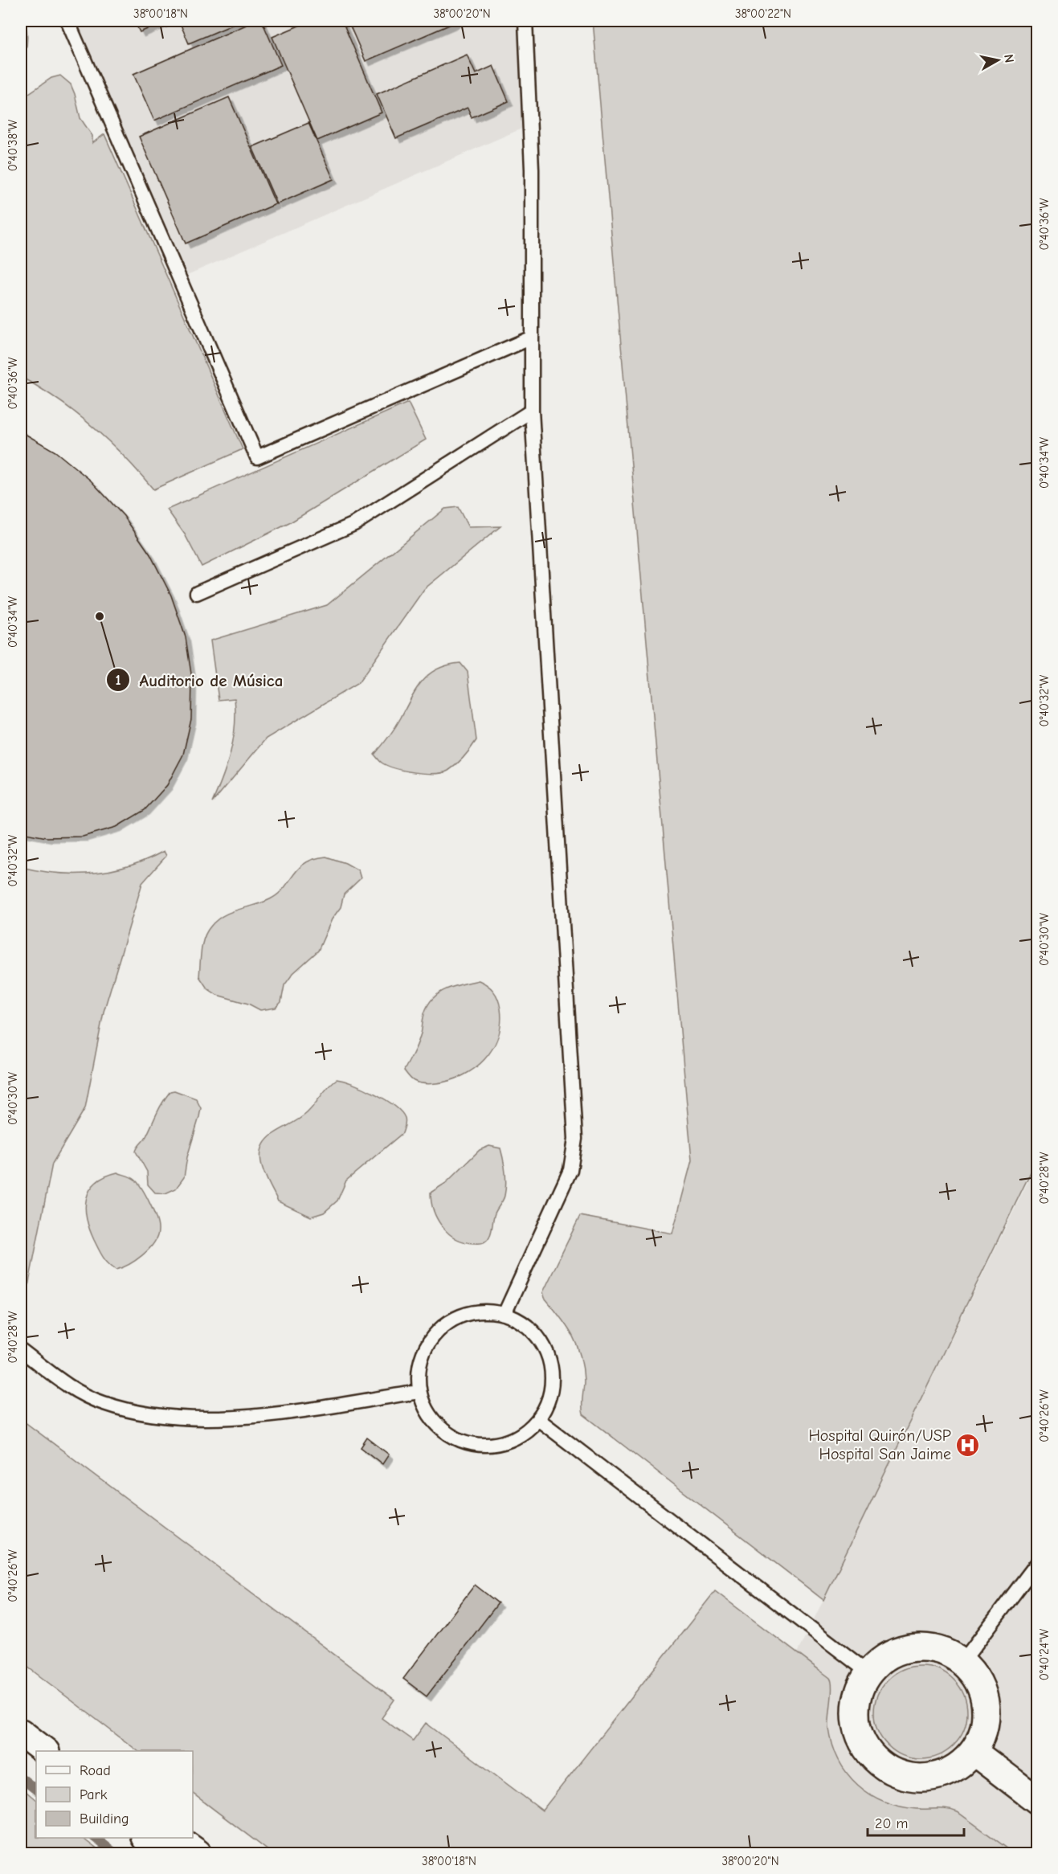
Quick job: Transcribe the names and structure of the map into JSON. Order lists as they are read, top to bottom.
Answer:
{
  "places": {
    "other": ["Auditorio de Música"],
    "hospital": ["Hospital Quirón/USP Hospital San Jaime"]
  },
  "legend": ["Road", "Park", "Building"],
  "scale_bar": "20 m",
  "north": "right",
  "coordinates": [
    "38°00'18\"N",
    "38°00'20\"N",
    "38°00'22\"N",
    "0°40'38\"W",
    "0°40'36\"W",
    "0°40'34\"W",
    "0°40'32\"W",
    "0°40'30\"W",
    "0°40'28\"W",
    "0°40'26\"W",
    "0°40'24\"W"
  ]
}
